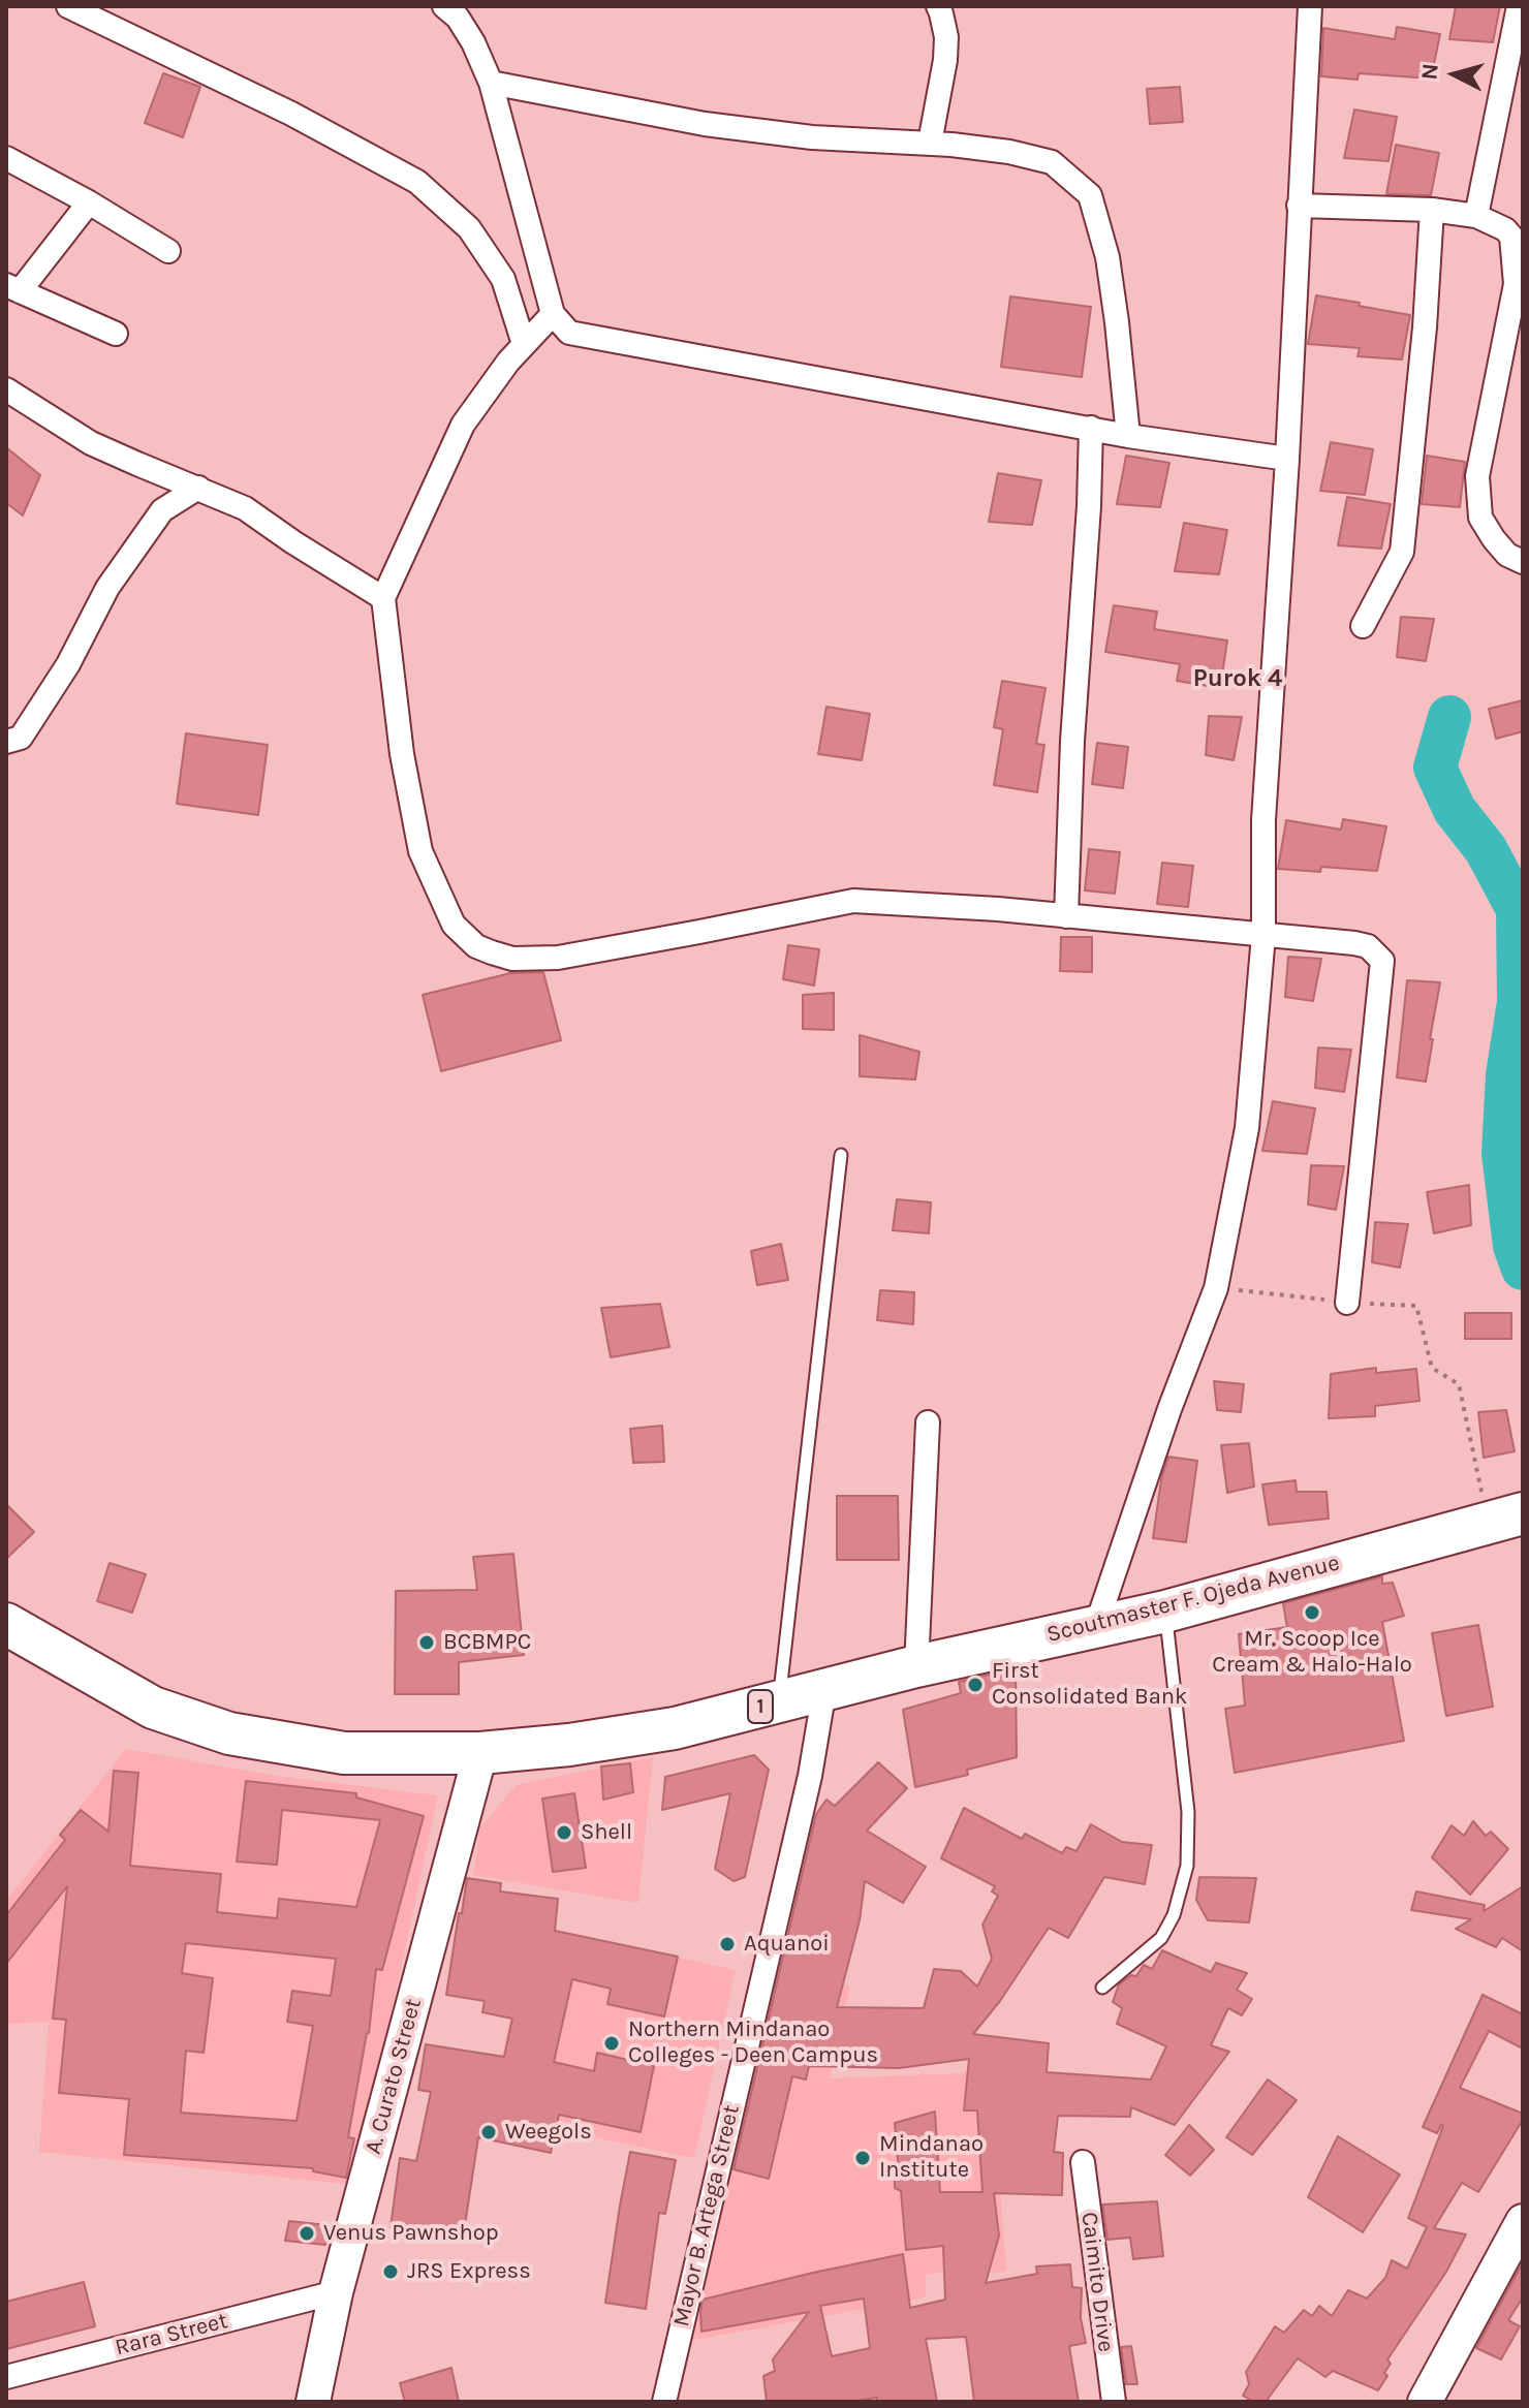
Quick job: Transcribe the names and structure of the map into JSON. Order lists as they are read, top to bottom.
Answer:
{
  "streets": {
    "highway": ["Scoutmaster F. Ojeda Avenue", "1"],
    "main road": ["A. Curato Street"],
    "street": ["Mayor B. Artega Street", "Caimito Drive", "Rara Street"]
  },
  "crossings": [
    ["Scoutmaster F. Ojeda Avenue", "A. Curato Street"],
    ["Scoutmaster F. Ojeda Avenue", "Mayor B. Artega Street"],
    ["A. Curato Street", "Rara Street"]
  ],
  "districts": ["Purok 4"],
  "places": [
    "Mr. Scoop Ice Cream & Halo-Halo",
    "BCBMPC",
    "First Consolidated Bank",
    "Shell",
    "Aquanoi",
    "Northern Mindanao Colleges - Deen Campus",
    "Weegols",
    "Mindanao Institute",
    "Venus Pawnshop",
    "JRS Express"
  ],
  "north": "left"
}
